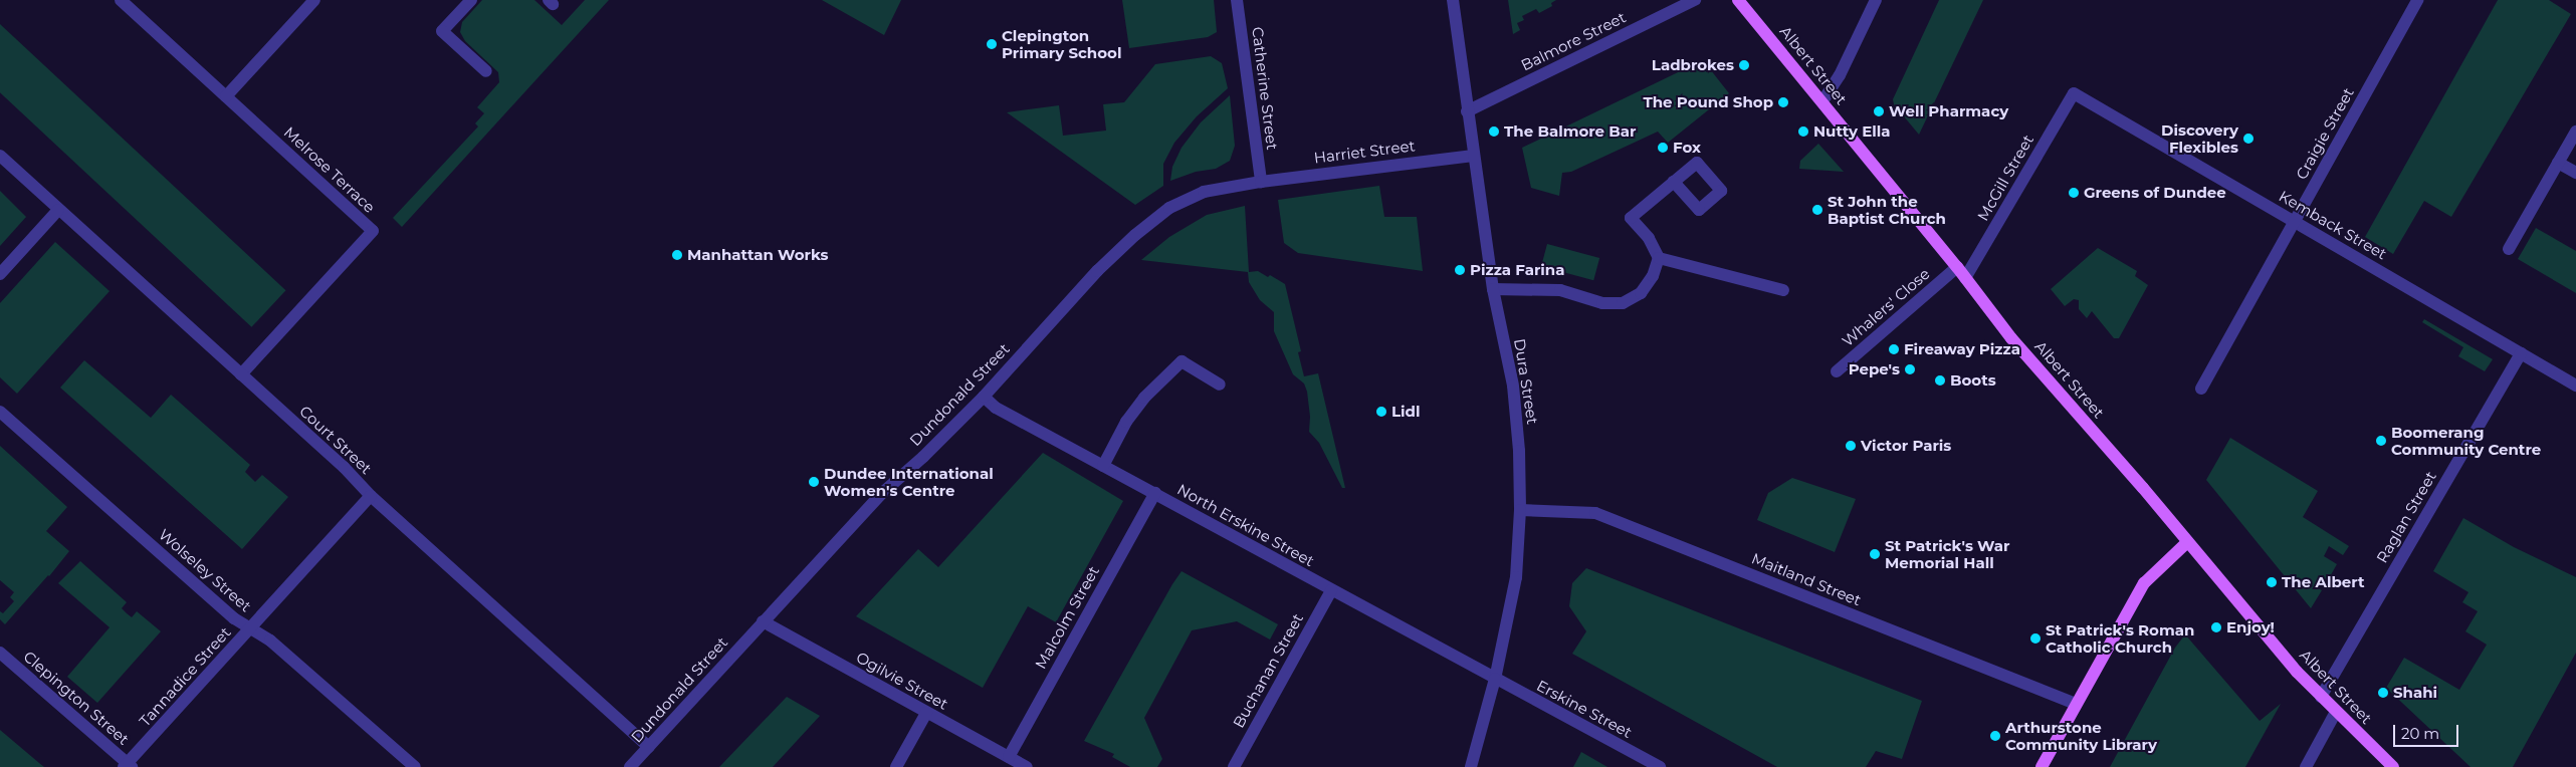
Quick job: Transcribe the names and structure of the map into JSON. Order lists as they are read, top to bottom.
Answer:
{
  "streets": {
    "main road": ["Albert Street"],
    "street": [
      "Balmore Street",
      "Catherine Street",
      "Craigie Street",
      "Harriet Street",
      "Melrose Terrace",
      "McGill Street",
      "Kemback Street",
      "Whalers' Close",
      "Dura Street",
      "Dundonald Street",
      "Court Street",
      "Raglan Street",
      "North Erskine Street",
      "Wolseley Street",
      "Maitland Street",
      "Malcolm Street",
      "Buchanan Street",
      "Tannadice Street",
      "Ogilvie Street",
      "Clepington Street",
      "Erskine Street"
    ]
  },
  "crossings": [
    ["Balmore Street", "Dura Street"],
    ["Albert Street", "McGill Street"],
    ["Albert Street", "Whalers' Close"],
    ["Albert Street", "Raglan Street"],
    ["Catherine Street", "Harriet Street"],
    ["Catherine Street", "Dundonald Street"],
    ["Craigie Street", "Kemback Street"],
    ["Harriet Street", "Dura Street"],
    ["Harriet Street", "Dundonald Street"],
    ["Melrose Terrace", "Court Street"],
    ["McGill Street", "Kemback Street"],
    ["Kemback Street", "Raglan Street"],
    ["Dura Street", "North Erskine Street"],
    ["Dura Street", "Maitland Street"],
    ["Dura Street", "Erskine Street"],
    ["Dundonald Street", "Court Street"],
    ["Dundonald Street", "North Erskine Street"],
    ["Dundonald Street", "Ogilvie Street"],
    ["Court Street", "Tannadice Street"],
    ["North Erskine Street", "Malcolm Street"],
    ["North Erskine Street", "Buchanan Street"],
    ["North Erskine Street", "Erskine Street"],
    ["Wolseley Street", "Tannadice Street"],
    ["Malcolm Street", "Ogilvie Street"],
    ["Tannadice Street", "Clepington Street"]
  ],
  "places": [
    "Clepington Primary School",
    "Ladbrokes",
    "The Pound Shop",
    "Well Pharmacy",
    "The Balmore Bar",
    "Nutty Ella",
    "Discovery Flexibles",
    "Fox",
    "Greens of Dundee",
    "St John the Baptist Church",
    "Manhattan Works",
    "Pizza Farina",
    "Fireaway Pizza",
    "Pepe's",
    "Boots",
    "Lidl",
    "Boomerang Community Centre",
    "Victor Paris",
    "Dundee International Women's Centre",
    "St Patrick's War Memorial Hall",
    "The Albert",
    "Enjoy!",
    "St Patrick's Roman Catholic Church",
    "Shahi",
    "Arthurstone Community Library"
  ],
  "scale_bar": "20 m"
}
